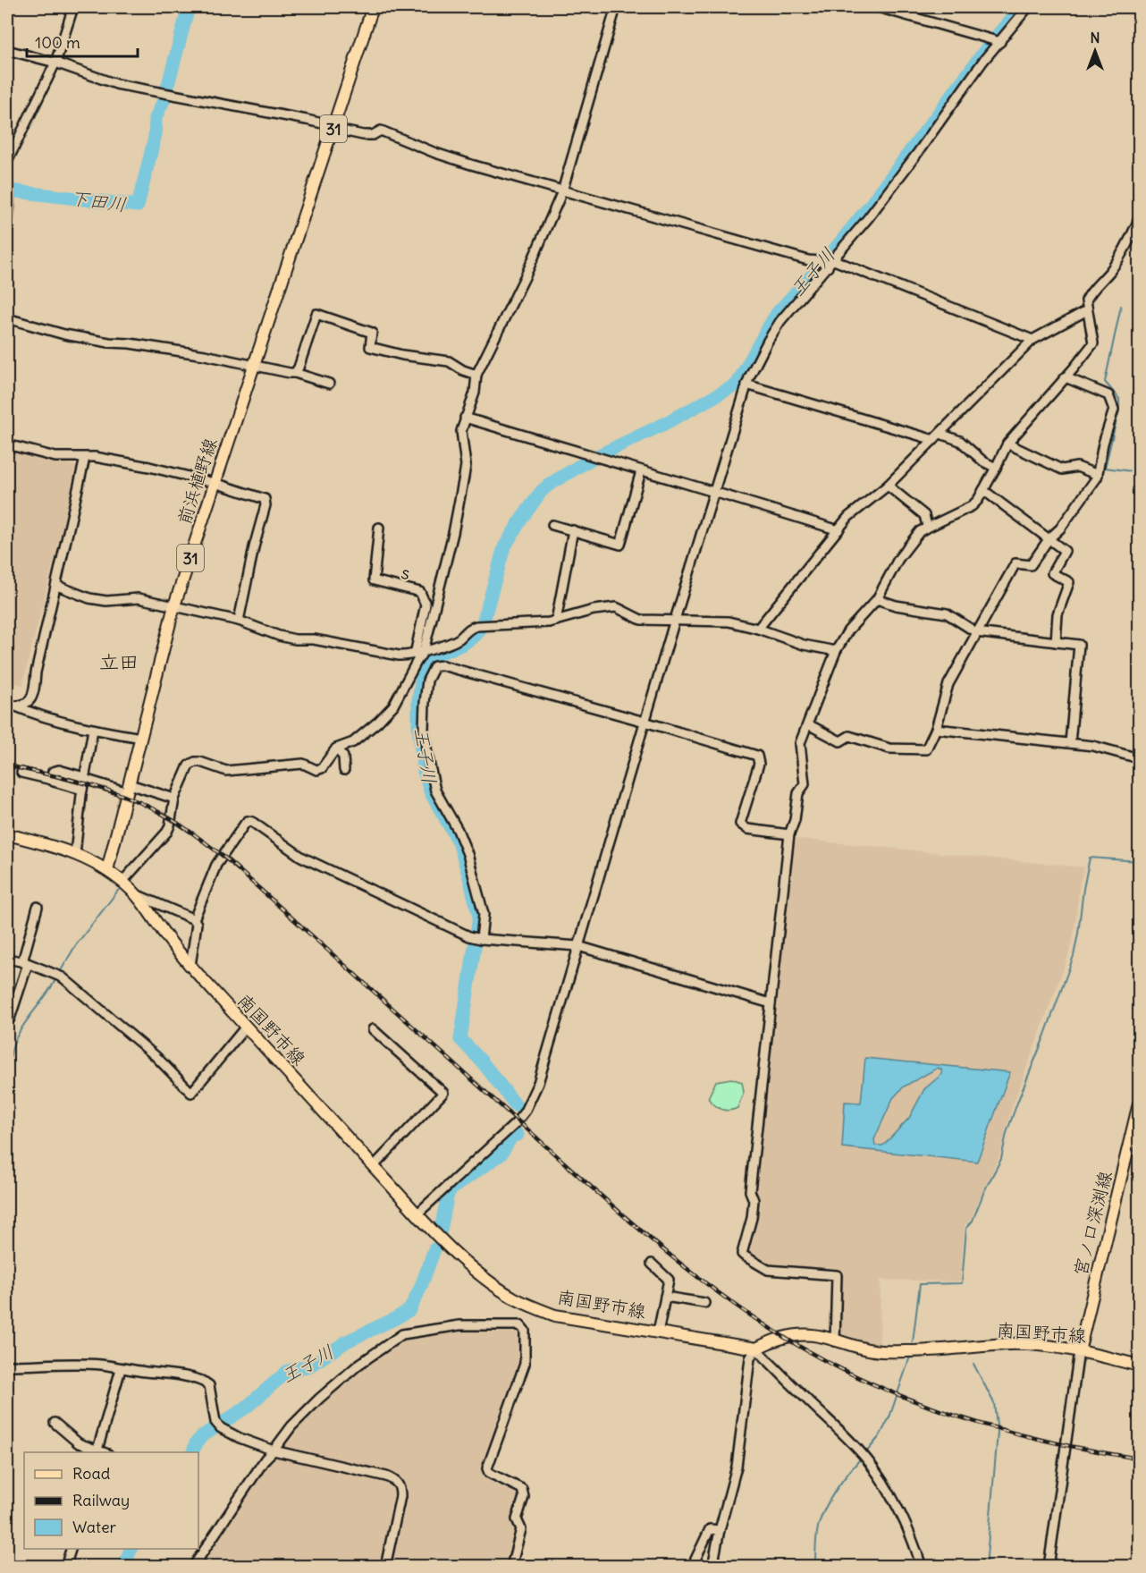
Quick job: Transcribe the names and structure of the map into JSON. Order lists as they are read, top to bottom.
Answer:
{
  "streets": {
    "main road": [
      "31",
      "前浜植野線",
      "南国野市線",
      "宮ノ口深渕線"
    ],
    "street": ["s"]
  },
  "crossings": [
    ["前浜植野線", "南国野市線"],
    ["南国野市線", "宮ノ口深渕線"]
  ],
  "districts": ["立田"],
  "water": ["下田川", "王子川"],
  "legend": ["Road", "Railway", "Water"],
  "scale_bar": "100 m",
  "north": "top"
}
